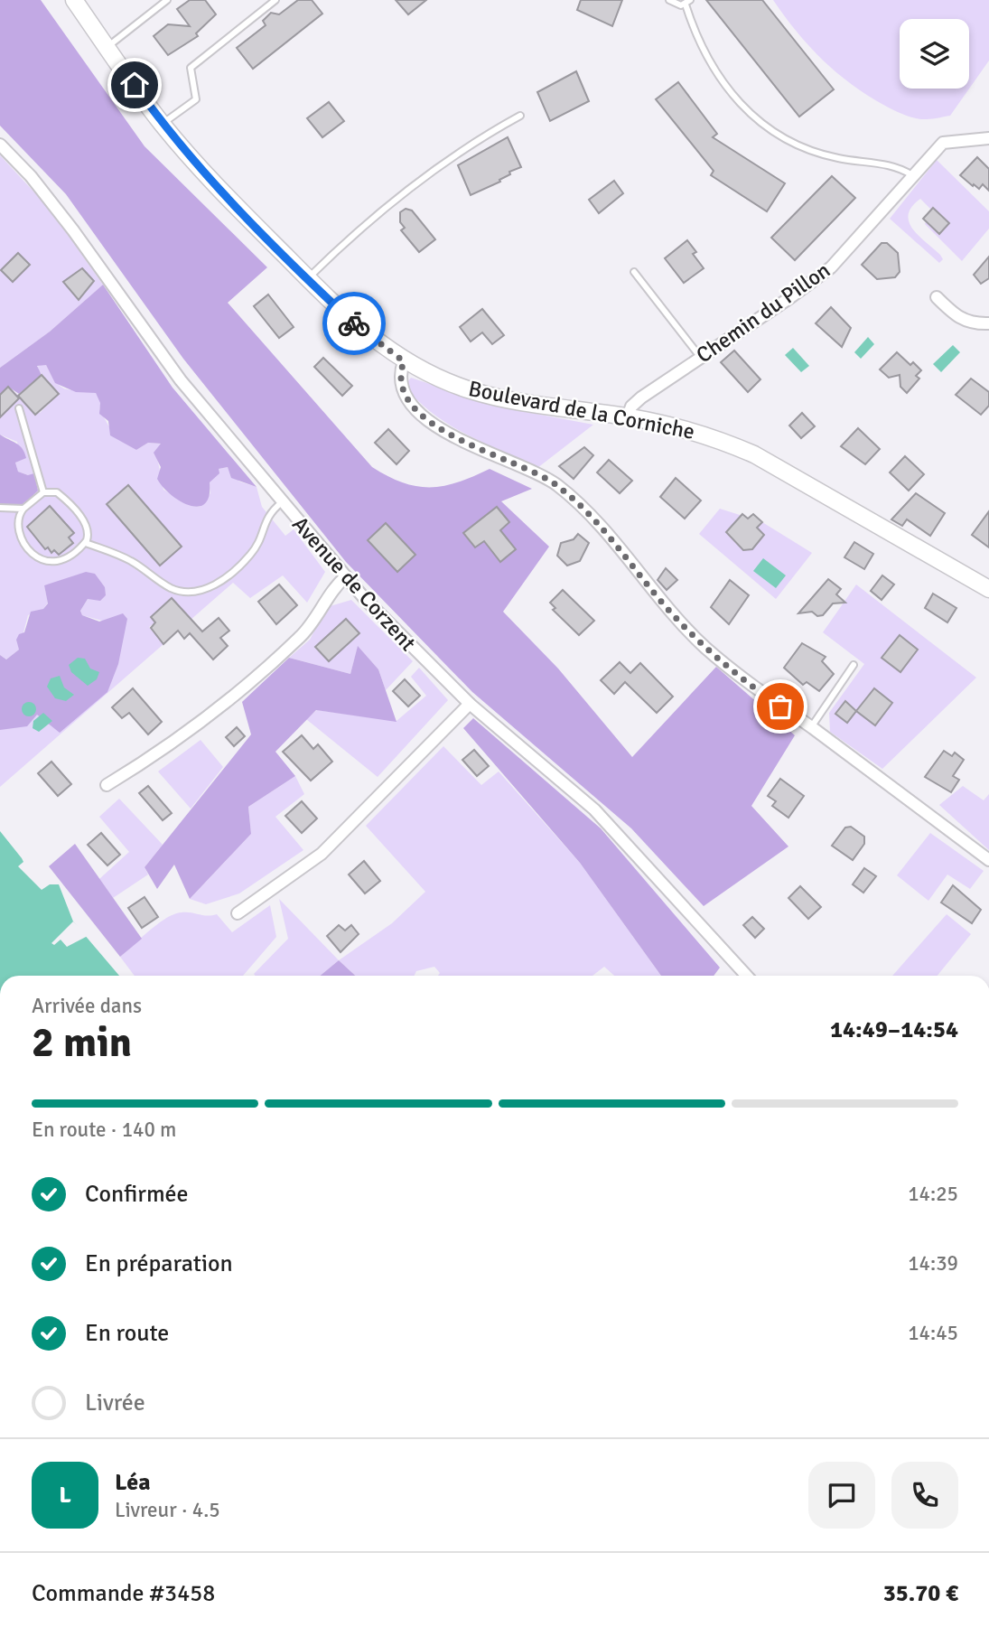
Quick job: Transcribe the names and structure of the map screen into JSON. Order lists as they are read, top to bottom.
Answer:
{
  "streets": {
    "street": ["Chemin du Pillon", "Boulevard de la Corniche", "Avenue de Corzent"]
  },
  "crossings": [
    ["Chemin du Pillon", "Boulevard de la Corniche"]
  ],
  "page": {
    "heading": ["2 min", "Arrivée dans", "14:49–14:54"],
    "panel": [
      "Léa",
      "Livreur · 4.5",
      "Commande #3458",
      "35.70 €"
    ],
    "bar": "En route · 140 m",
    "list": [
      ["Confirmée", "14:25"],
      ["En préparation", "14:39"],
      ["En route", "14:45"],
      "Livrée"
    ],
    "round": "L"
  }
}
